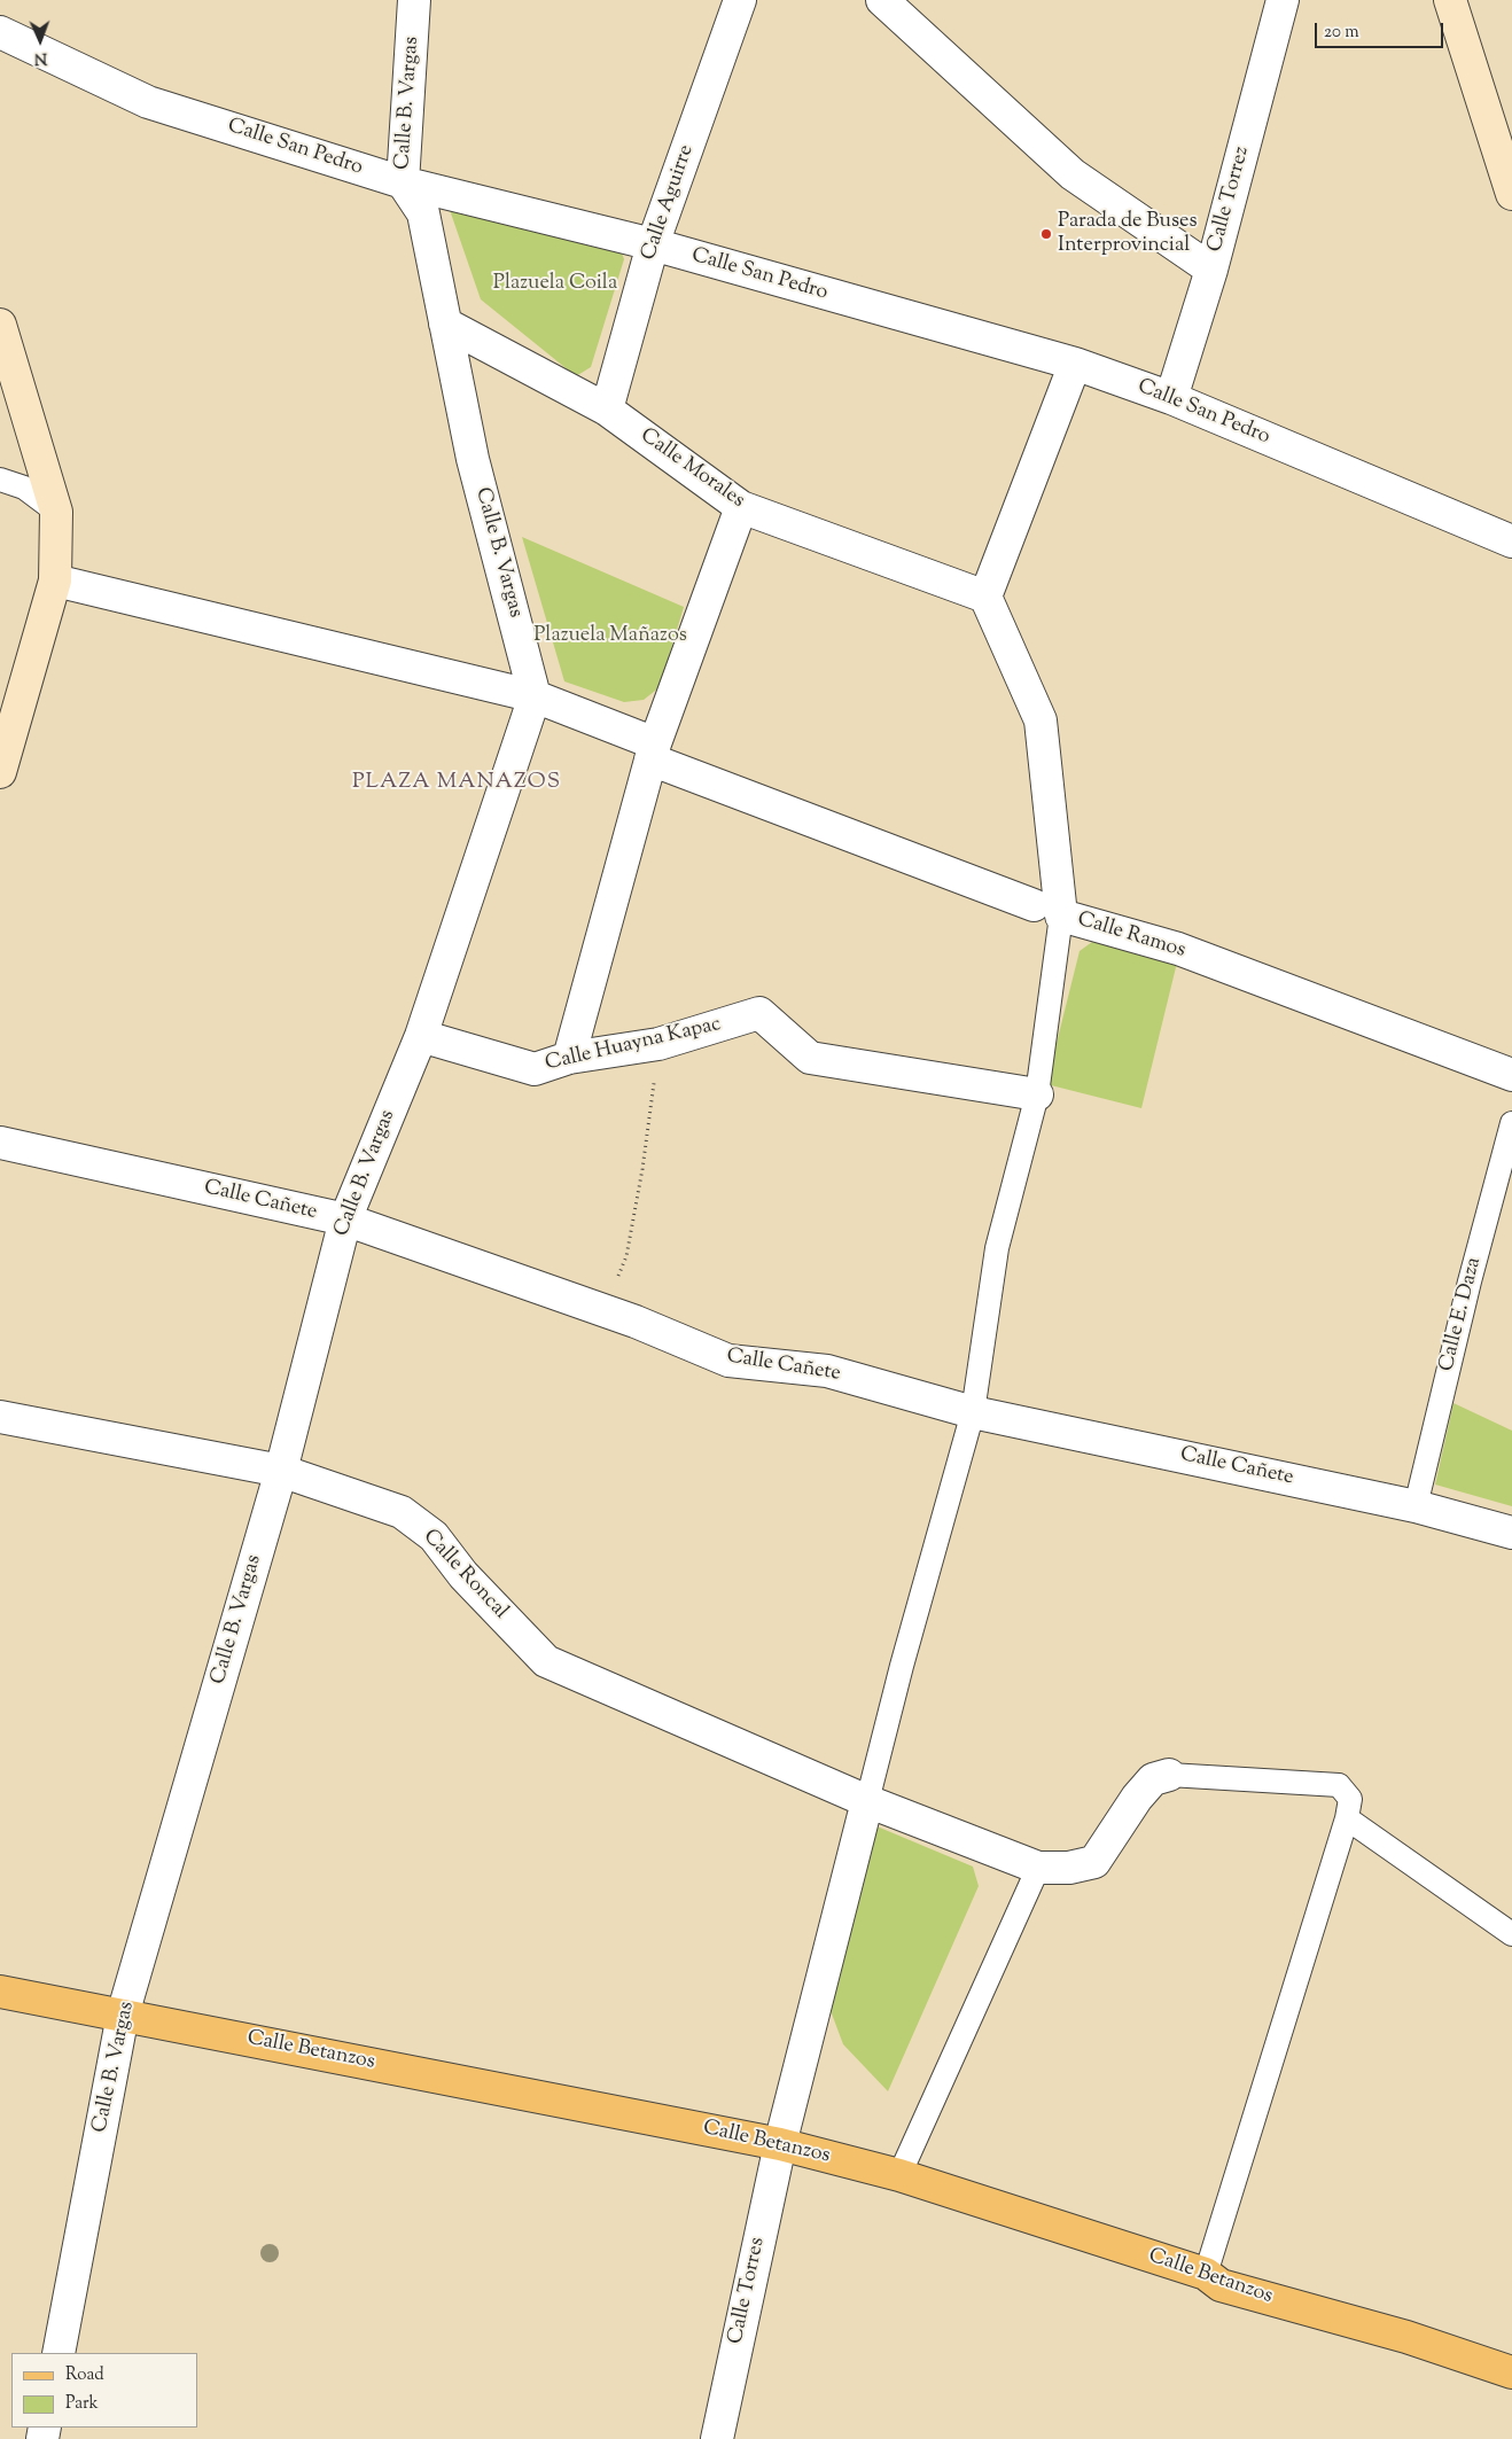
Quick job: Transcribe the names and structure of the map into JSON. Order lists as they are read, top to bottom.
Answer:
{
  "streets": {
    "main road": ["Calle Betanzos"],
    "street": [
      "Calle B. Vargas",
      "Calle San Pedro",
      "Calle Torrez",
      "Calle Aguirre",
      "Calle Morales",
      "Calle Ramos",
      "Calle Huayna Kapac",
      "Calle Cañete",
      "Calle Roncal",
      "Calle Torres"
    ],
    "lane": ["Calle E. Daza"]
  },
  "crossings": [
    ["Calle B. Vargas", "Calle San Pedro"],
    ["Calle B. Vargas", "Calle Morales"],
    ["Calle B. Vargas", "Calle Ramos"],
    ["Calle B. Vargas", "Calle Huayna Kapac"],
    ["Calle B. Vargas", "Calle Cañete"],
    ["Calle B. Vargas", "Calle Roncal"],
    ["Calle B. Vargas", "Calle Betanzos"],
    ["Calle San Pedro", "Calle Torrez"],
    ["Calle San Pedro", "Calle Aguirre"],
    ["Calle Aguirre", "Calle Morales"],
    ["Calle Morales", "Calle Ramos"],
    ["Calle Cañete", "Calle E. Daza"],
    ["Calle Roncal", "Calle Torres"],
    ["Calle Betanzos", "Calle Torres"]
  ],
  "districts": ["PLAZA MANAZOS"],
  "parks": ["Plazuela Coila", "Plazuela Mañazos"],
  "places": ["Parada de Buses Interprovincial"],
  "legend": ["Road", "Park"],
  "scale_bar": "20 m",
  "north": "bottom"
}
